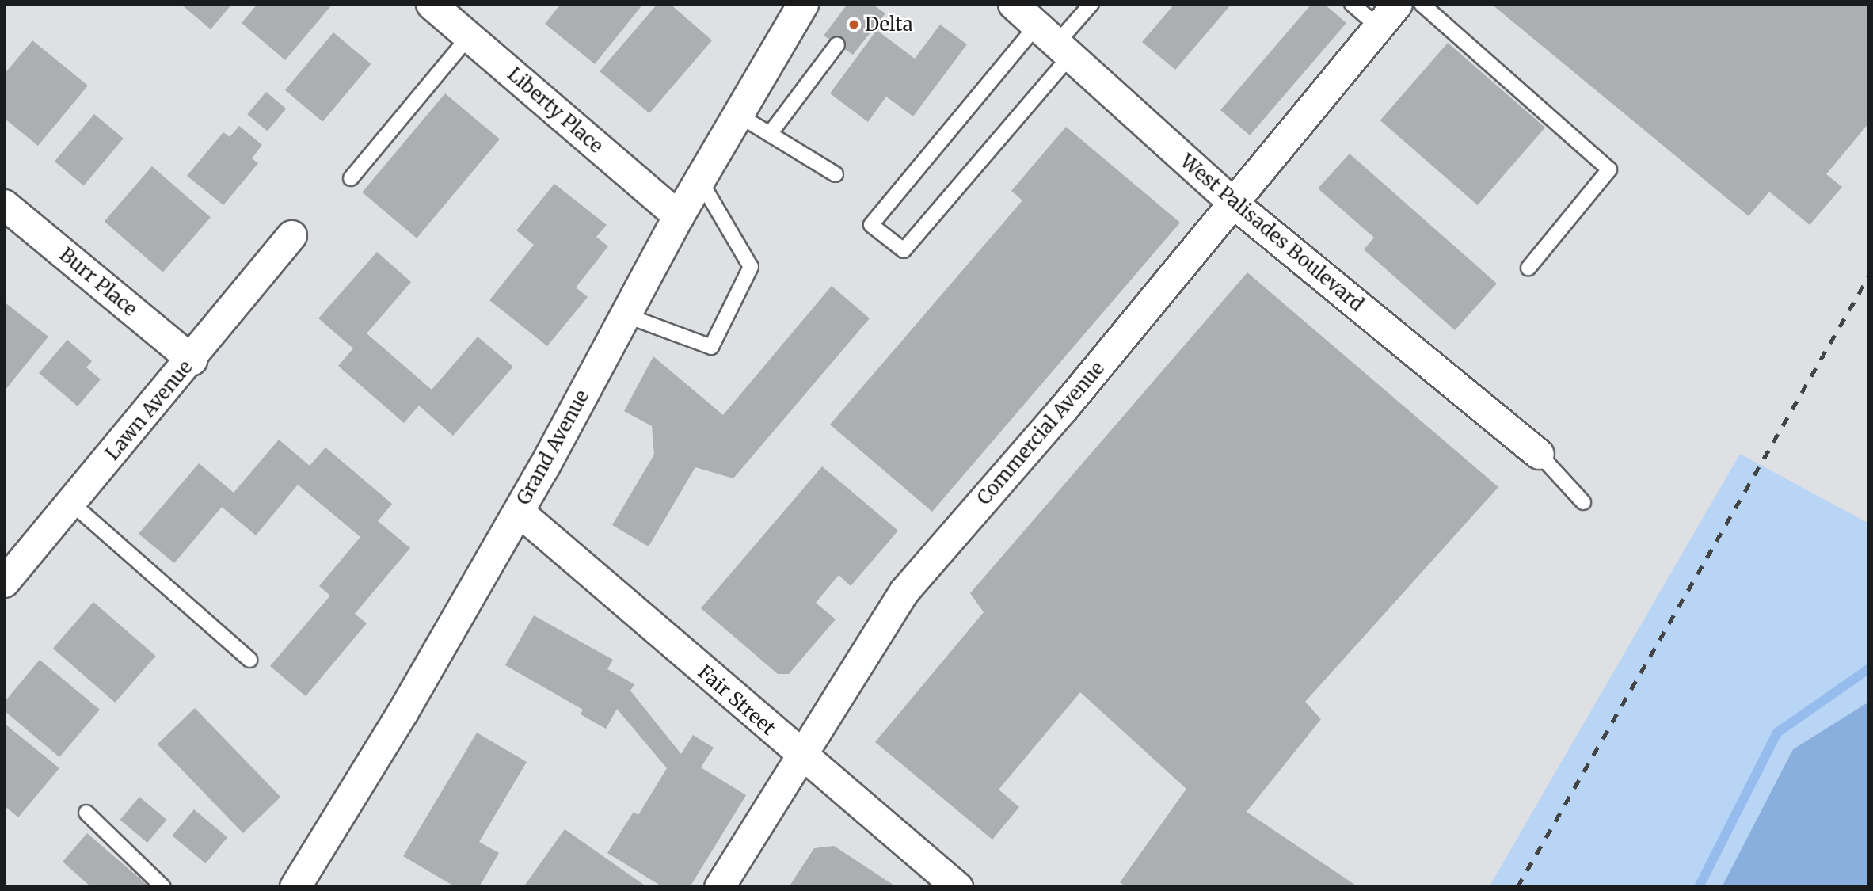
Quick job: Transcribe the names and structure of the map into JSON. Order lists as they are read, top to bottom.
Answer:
{
  "streets": {
    "main road": ["Grand Avenue"],
    "street": [
      "Liberty Place",
      "West Palisades Boulevard",
      "Burr Place",
      "Lawn Avenue",
      "Commercial Avenue",
      "Fair Street"
    ]
  },
  "crossings": [
    ["Liberty Place", "Grand Avenue"],
    ["West Palisades Boulevard", "Commercial Avenue"],
    ["Burr Place", "Lawn Avenue"],
    ["Commercial Avenue", "Fair Street"],
    ["Grand Avenue", "Fair Street"]
  ],
  "places": ["Delta"]
}
